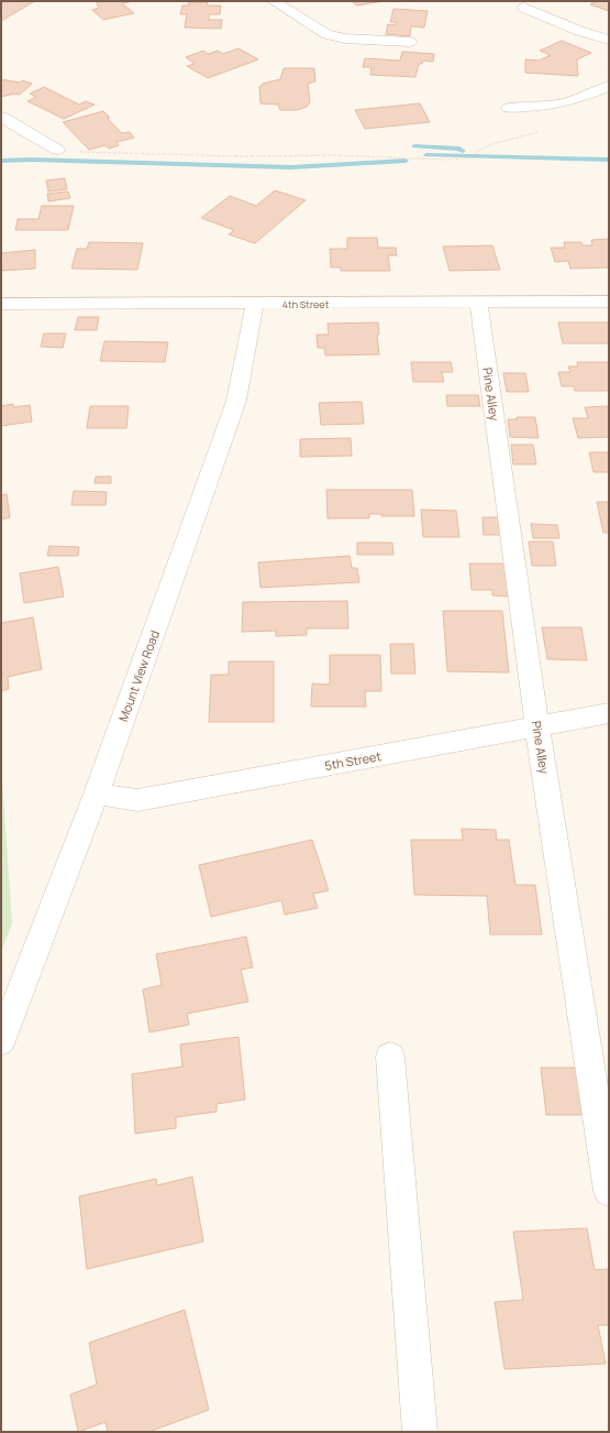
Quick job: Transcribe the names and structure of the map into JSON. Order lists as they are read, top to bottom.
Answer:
{
  "streets": {
    "street": [
      "4th Street",
      "Pine Alley",
      "Mount View Road",
      "5th Street"
    ]
  },
  "crossings": [
    ["4th Street", "Pine Alley"],
    ["4th Street", "Mount View Road"],
    ["Pine Alley", "5th Street"],
    ["Mount View Road", "5th Street"]
  ]
}
